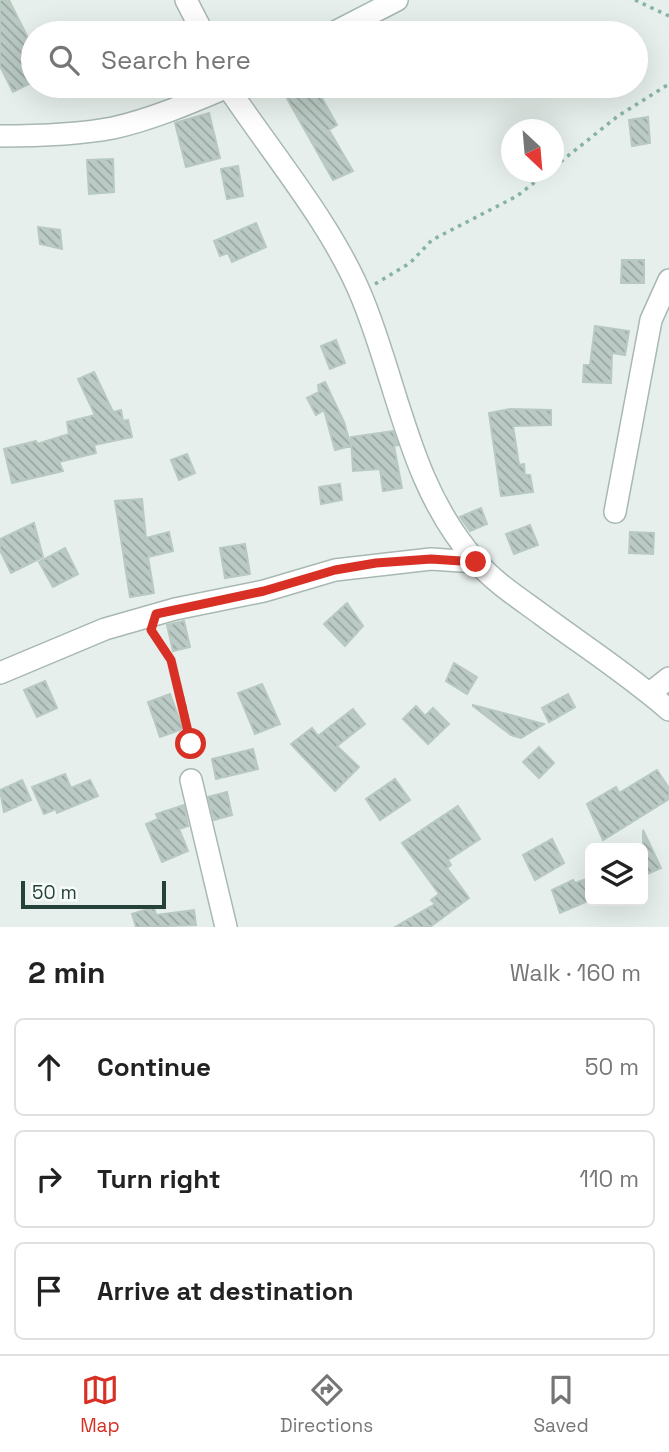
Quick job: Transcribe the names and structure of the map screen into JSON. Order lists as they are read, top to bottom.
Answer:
{
  "scale_bar": "50 m",
  "north": "bottom right",
  "page": {
    "search": "Search here",
    "scale": "50 m",
    "heading": ["2 min", "Walk · 160 m"],
    "list": [
      ["Continue", "50 m"],
      ["Turn right", "110 m"],
      "Arrive at destination"
    ],
    "nav": ["Map", "Directions", "Saved"]
  }
}
